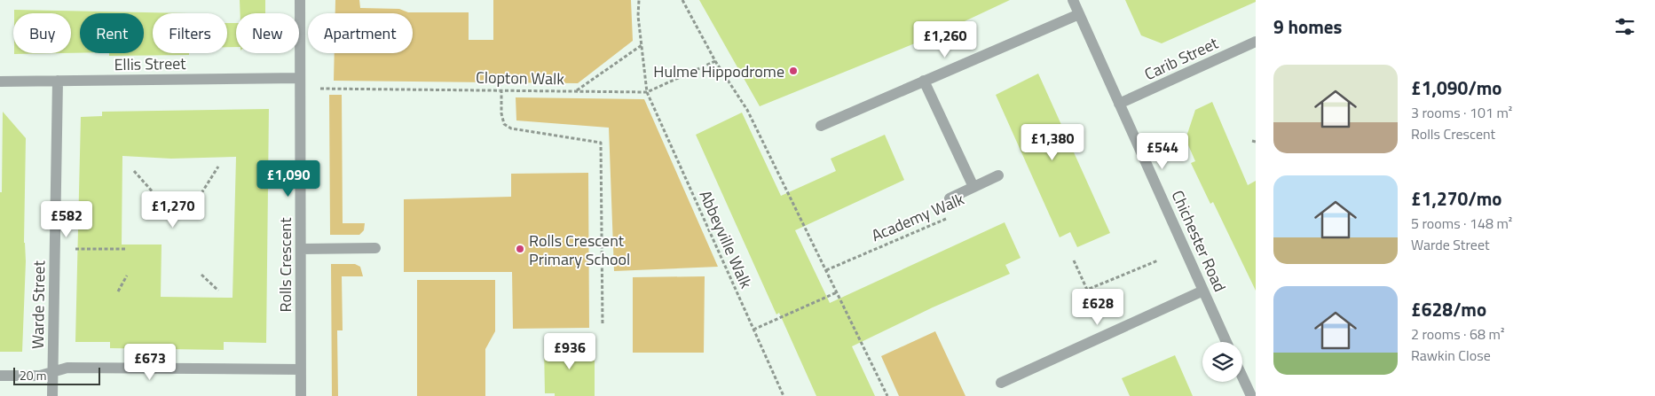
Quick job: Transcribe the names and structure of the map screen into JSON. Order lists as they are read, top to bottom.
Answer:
{
  "streets": {
    "street": [
      "Carib Street",
      "Ellis Street",
      "Chichester Road",
      "Rolls Crescent",
      "Warde Street"
    ],
    "path": ["Clopton Walk", "Academy Walk", "Abbeyville Walk"]
  },
  "crossings": [
    ["Carib Street", "Chichester Road"],
    ["Ellis Street", "Clopton Walk"],
    ["Ellis Street", "Rolls Crescent"],
    ["Ellis Street", "Warde Street"],
    ["Clopton Walk", "Abbeyville Walk"],
    ["Clopton Walk", "Rolls Crescent"]
  ],
  "places": ["Hulme Hippodrome", "Rolls Crescent Primary School"],
  "scale_bar": "20 m",
  "page": {
    "heading": "9 homes",
    "chip": [
      "Buy",
      "Rent",
      "Filters",
      "New",
      "Apartment"
    ],
    "price": [
      "£1,260",
      "£1,380",
      "£544",
      "£1,090",
      "£1,270",
      "£582",
      "£628",
      "£936",
      "£673"
    ],
    "list": [
      {
        "name": "£1,090/mo",
        "note": "3 rooms · 101 m² · Rolls Crescent"
      },
      {
        "name": "£1,270/mo",
        "note": "5 rooms · 148 m² · Warde Street"
      },
      {
        "name": "£628/mo",
        "note": "2 rooms · 68 m² · Rawkin Close"
      }
    ],
    "scale": "20 m"
  }
}
